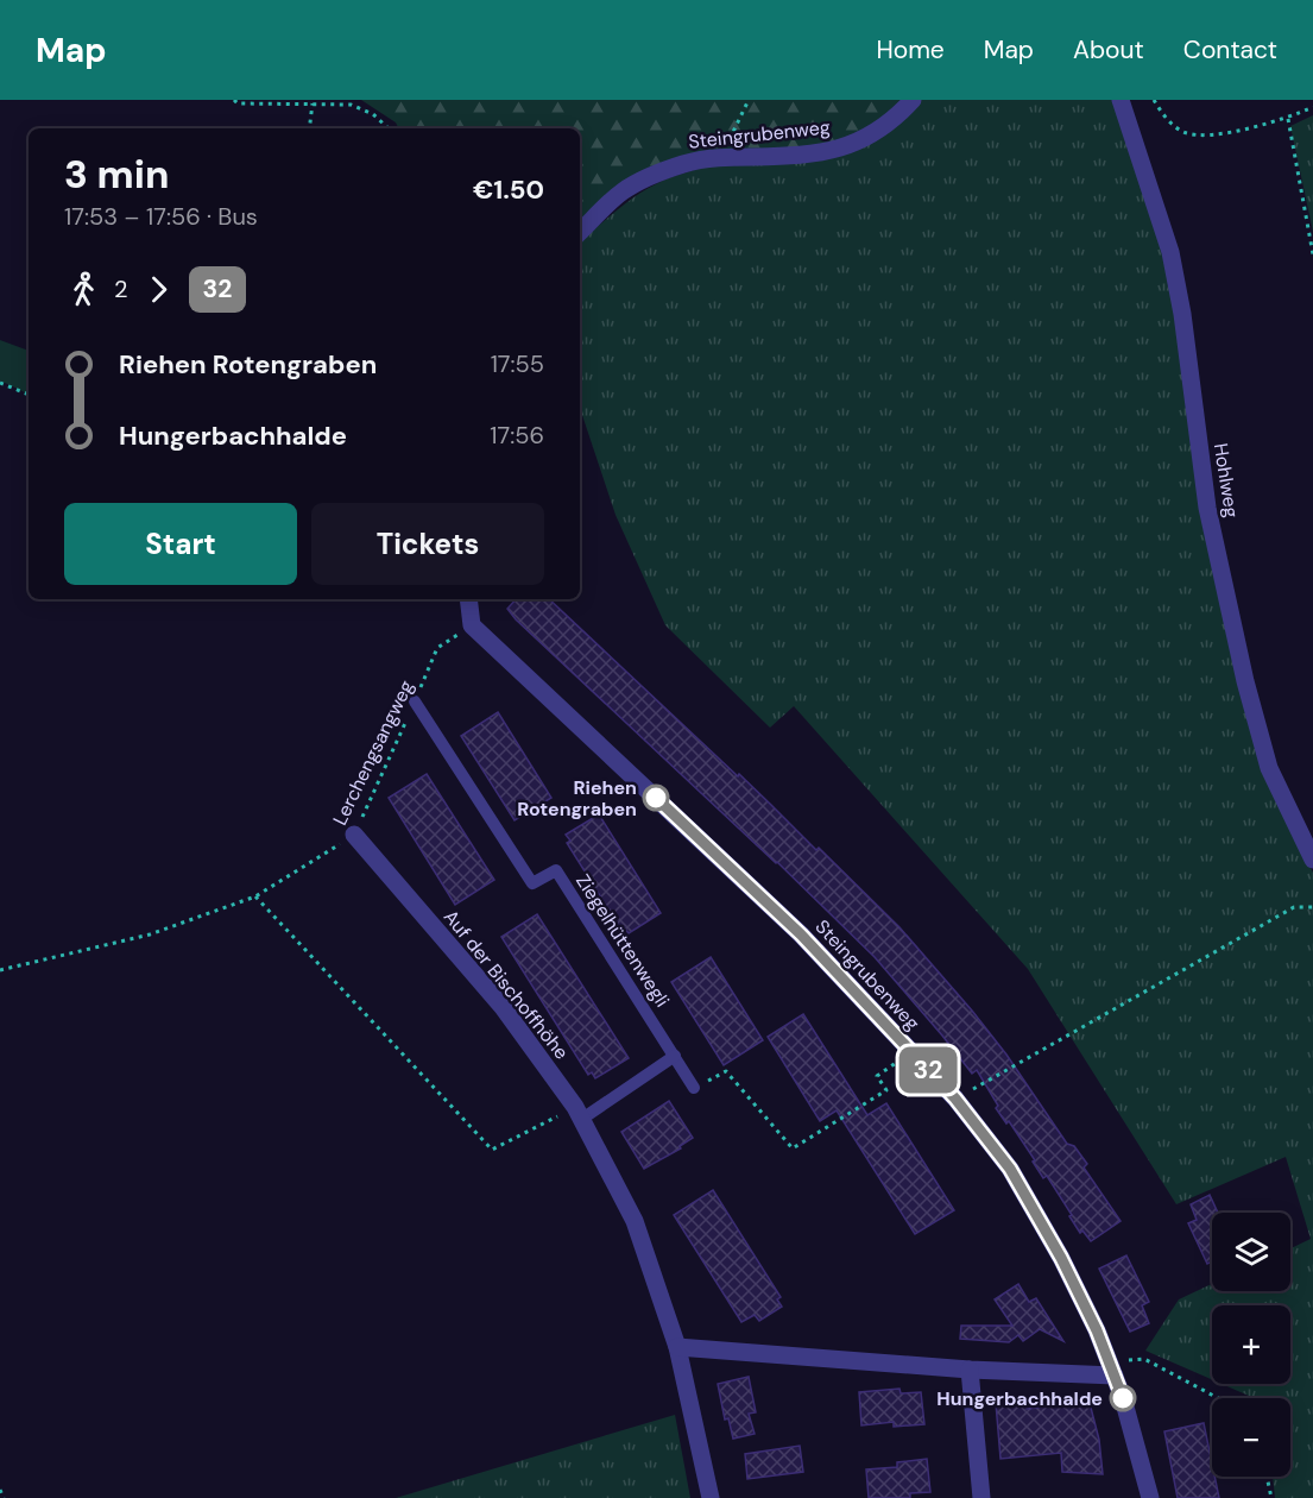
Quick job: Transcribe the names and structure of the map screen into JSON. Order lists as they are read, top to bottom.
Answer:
{
  "streets": {
    "street": ["Steingrubenweg", "Hohlweg", "Auf der Bischoffhöhe"],
    "lane": ["Ziegelhüttenwegli"],
    "path": ["Lerchengsangweg"]
  },
  "crossings": [
    ["Steingrubenweg", "Lerchengsangweg"],
    ["Lerchengsangweg", "Ziegelhüttenwegli"],
    ["Lerchengsangweg", "Auf der Bischoffhöhe"]
  ],
  "places": ["Riehen Rotengraben", "Hungerbachhalde"],
  "lines": ["bus line 32"],
  "page": {
    "header": "Map",
    "nav": [
      "Home",
      "Map",
      "About",
      "Contact"
    ],
    "on_map": "32",
    "heading": ["3 min", "17:53 – 17:56 · Bus", "€1.50"],
    "legs": ["2", "32"],
    "list": [
      {
        "name": "Riehen Rotengraben",
        "value": "17:55"
      },
      {
        "name": "Hungerbachhalde",
        "value": "17:56"
      }
    ],
    "buttons": ["Start", "Tickets"],
    "map_buttons": ["+", "−"]
  }
}
